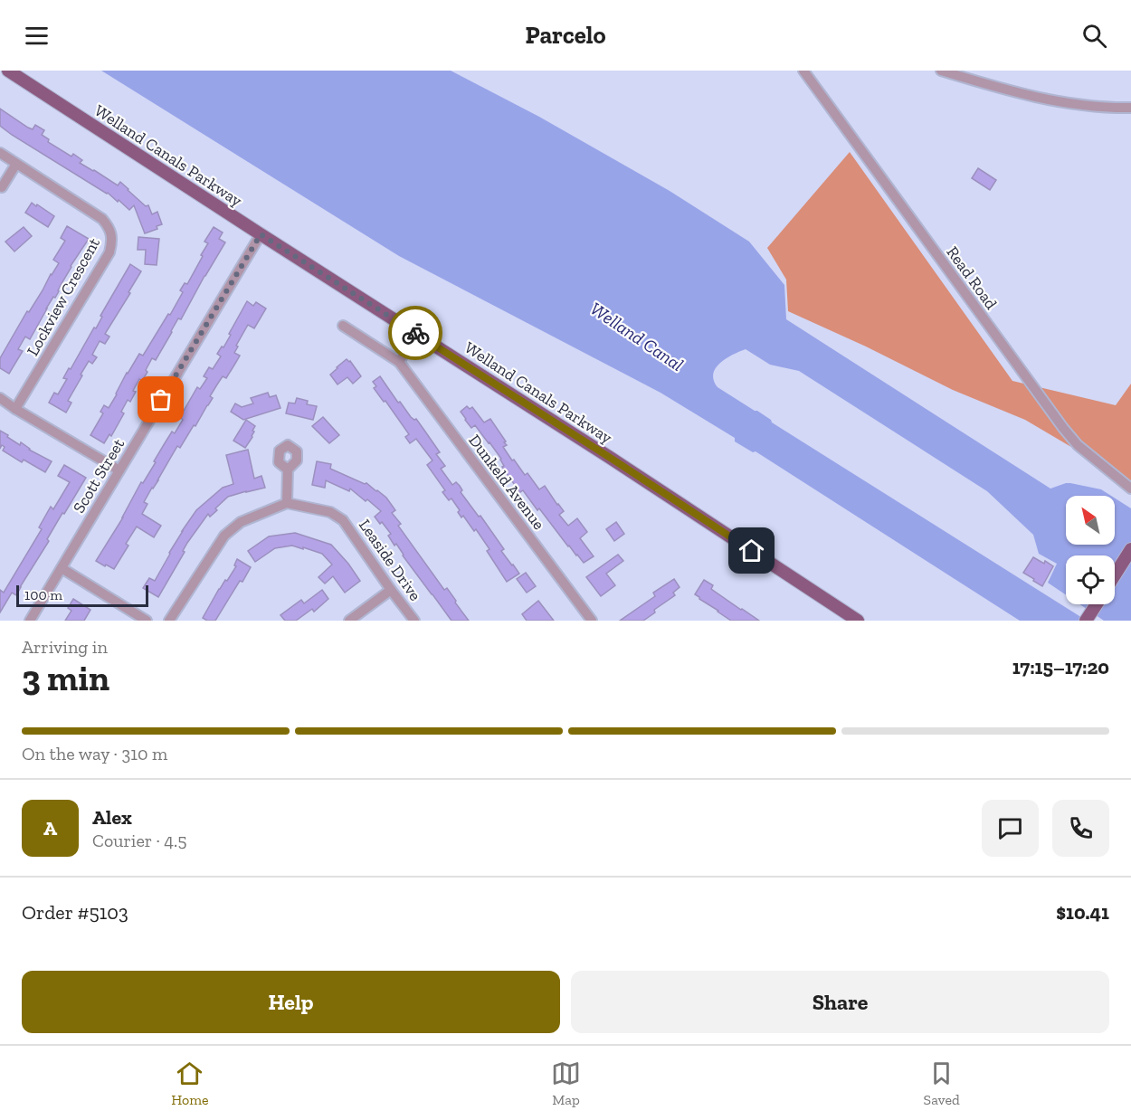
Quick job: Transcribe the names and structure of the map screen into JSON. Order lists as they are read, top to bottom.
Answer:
{
  "streets": {
    "main road": ["Welland Canals Parkway"],
    "street": [
      "Read Road",
      "Lockview Crescent",
      "Scott Street",
      "Dunkeld Avenue",
      "Leaside Drive"
    ]
  },
  "crossings": [
    ["Welland Canals Parkway", "Scott Street"]
  ],
  "water": ["Welland Canal"],
  "scale_bar": "100 m",
  "north": "top left",
  "page": {
    "header": "Parcelo",
    "scale": "100 m",
    "heading": ["3 min", "Arriving in", "17:15–17:20"],
    "panel": [
      "Alex",
      "Courier · 4.5",
      "Order #5103",
      "$10.41"
    ],
    "bar": "On the way · 310 m",
    "round": "A",
    "buttons": ["Help", "Share"],
    "tabs": ["Home", "Map", "Saved"]
  }
}
